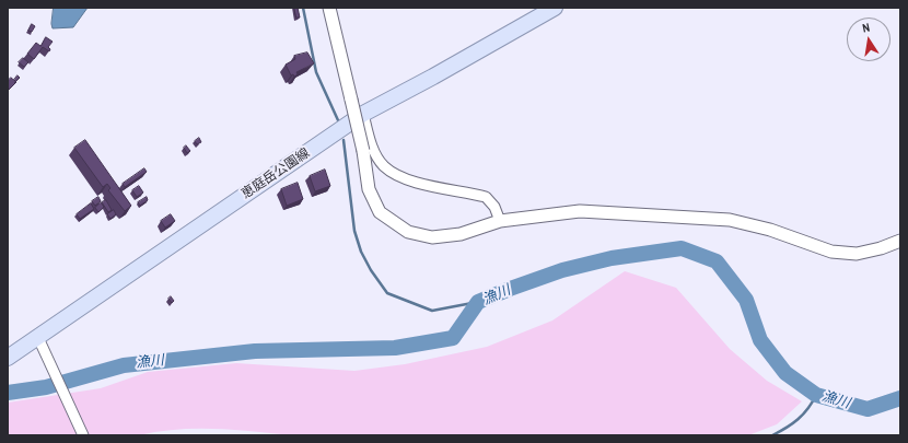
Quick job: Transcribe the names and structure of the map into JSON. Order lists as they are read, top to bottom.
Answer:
{
  "streets": {
    "main road": ["恵庭岳公園線"]
  },
  "water": ["漁川"],
  "north": "top"
}
